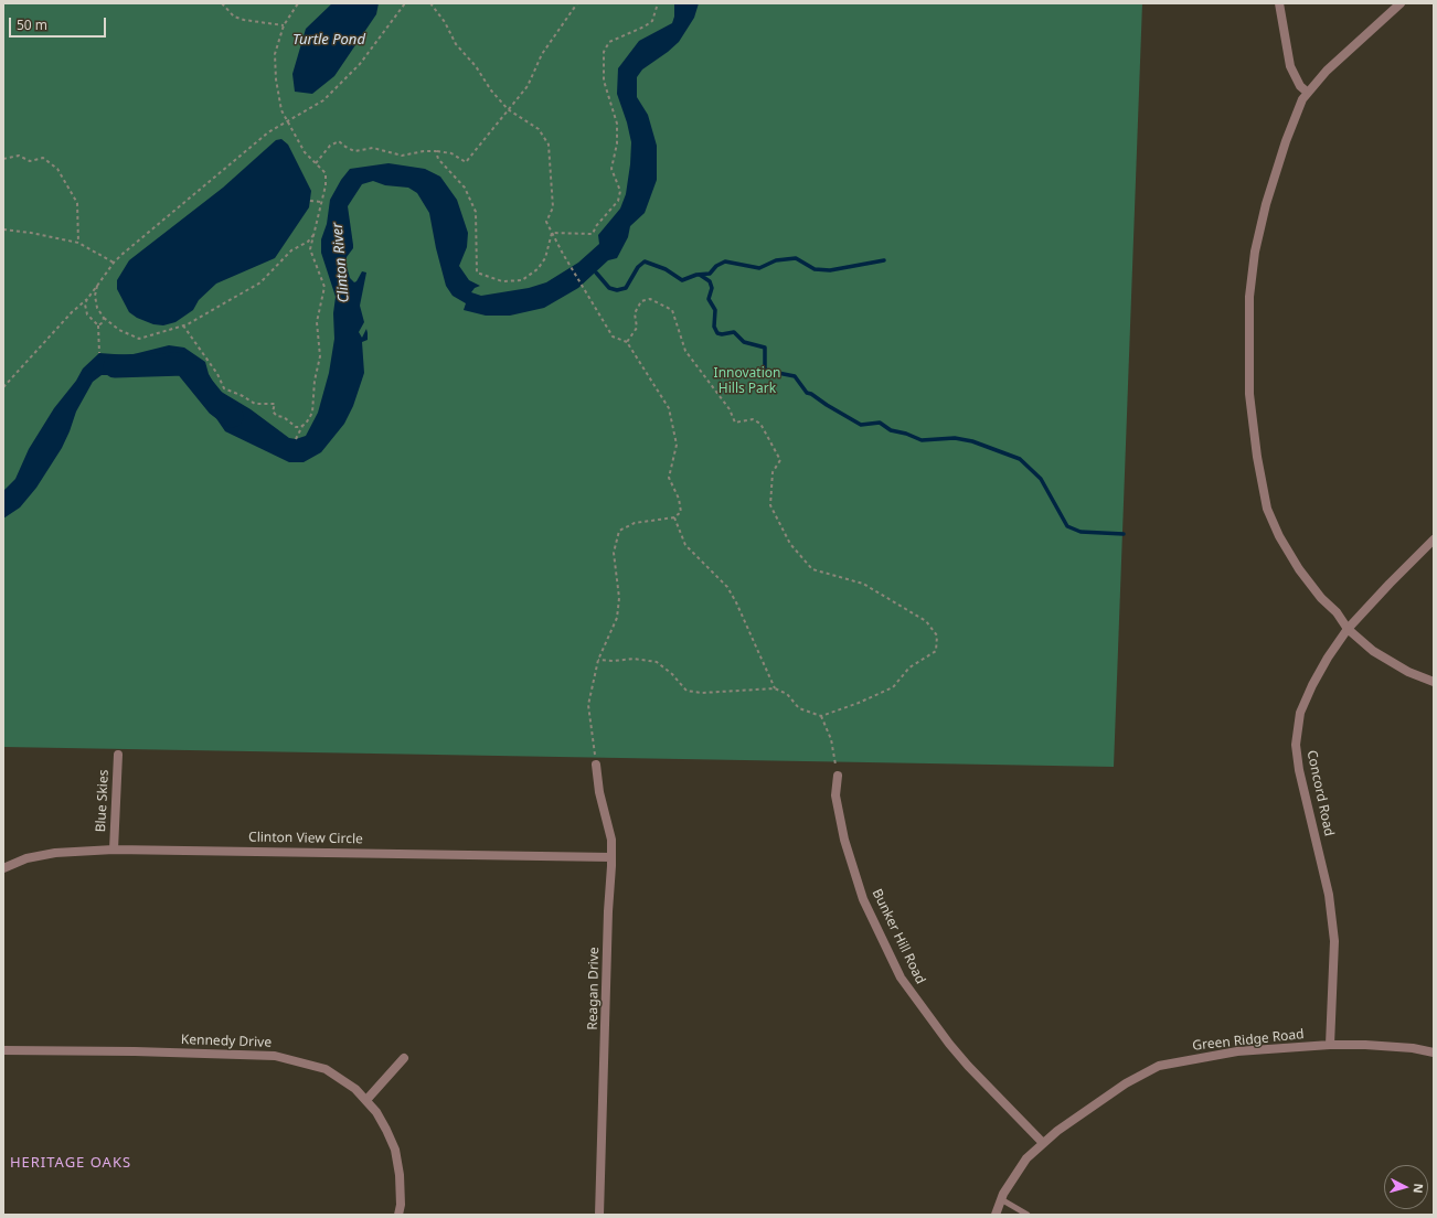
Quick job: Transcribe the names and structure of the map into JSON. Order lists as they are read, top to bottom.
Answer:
{
  "streets": {
    "street": [
      "Concord Road",
      "Blue Skies",
      "Clinton View Circle",
      "Bunker Hill Road",
      "Reagan Drive",
      "Green Ridge Road",
      "Kennedy Drive"
    ]
  },
  "crossings": [
    ["Concord Road", "Green Ridge Road"],
    ["Blue Skies", "Clinton View Circle"],
    ["Clinton View Circle", "Reagan Drive"],
    ["Bunker Hill Road", "Green Ridge Road"]
  ],
  "districts": ["HERITAGE OAKS"],
  "water": ["Turtle Pond", "Clinton River"],
  "parks": ["Innovation Hills Park"],
  "scale_bar": "50 m",
  "north": "right"
}
